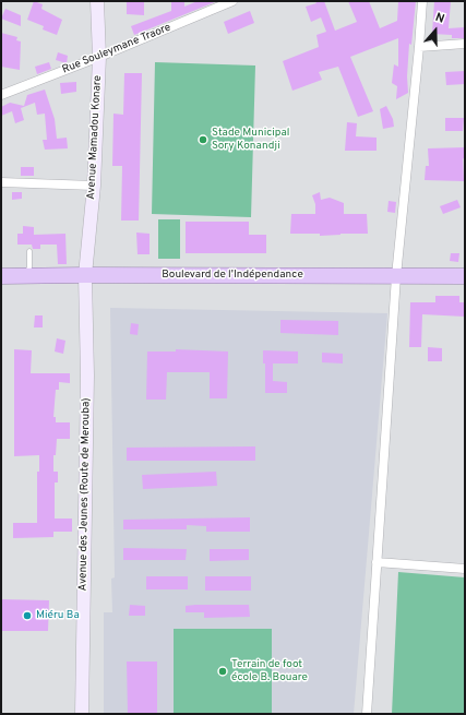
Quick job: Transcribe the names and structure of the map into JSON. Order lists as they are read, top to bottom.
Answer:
{
  "streets": {
    "highway": ["Boulevard de l'Indépendance"],
    "main road": ["Avenue Mamadou Konare", "Avenue des Jeunes (Route de Merouba)"],
    "street": ["Rue Souleymane Traore"]
  },
  "crossings": [
    ["Rue Souleymane Traore", "Avenue Mamadou Konare"],
    ["Avenue Mamadou Konare", "Boulevard de l'Indépendance"],
    ["Avenue Mamadou Konare", "Avenue des Jeunes (Route de Merouba)"],
    ["Boulevard de l'Indépendance", "Avenue des Jeunes (Route de Merouba)"]
  ],
  "places": ["Stade Municipal Sory Konandji", "Miéru Ba", "Terrain de foot école B. Bouare"],
  "north": "top"
}
